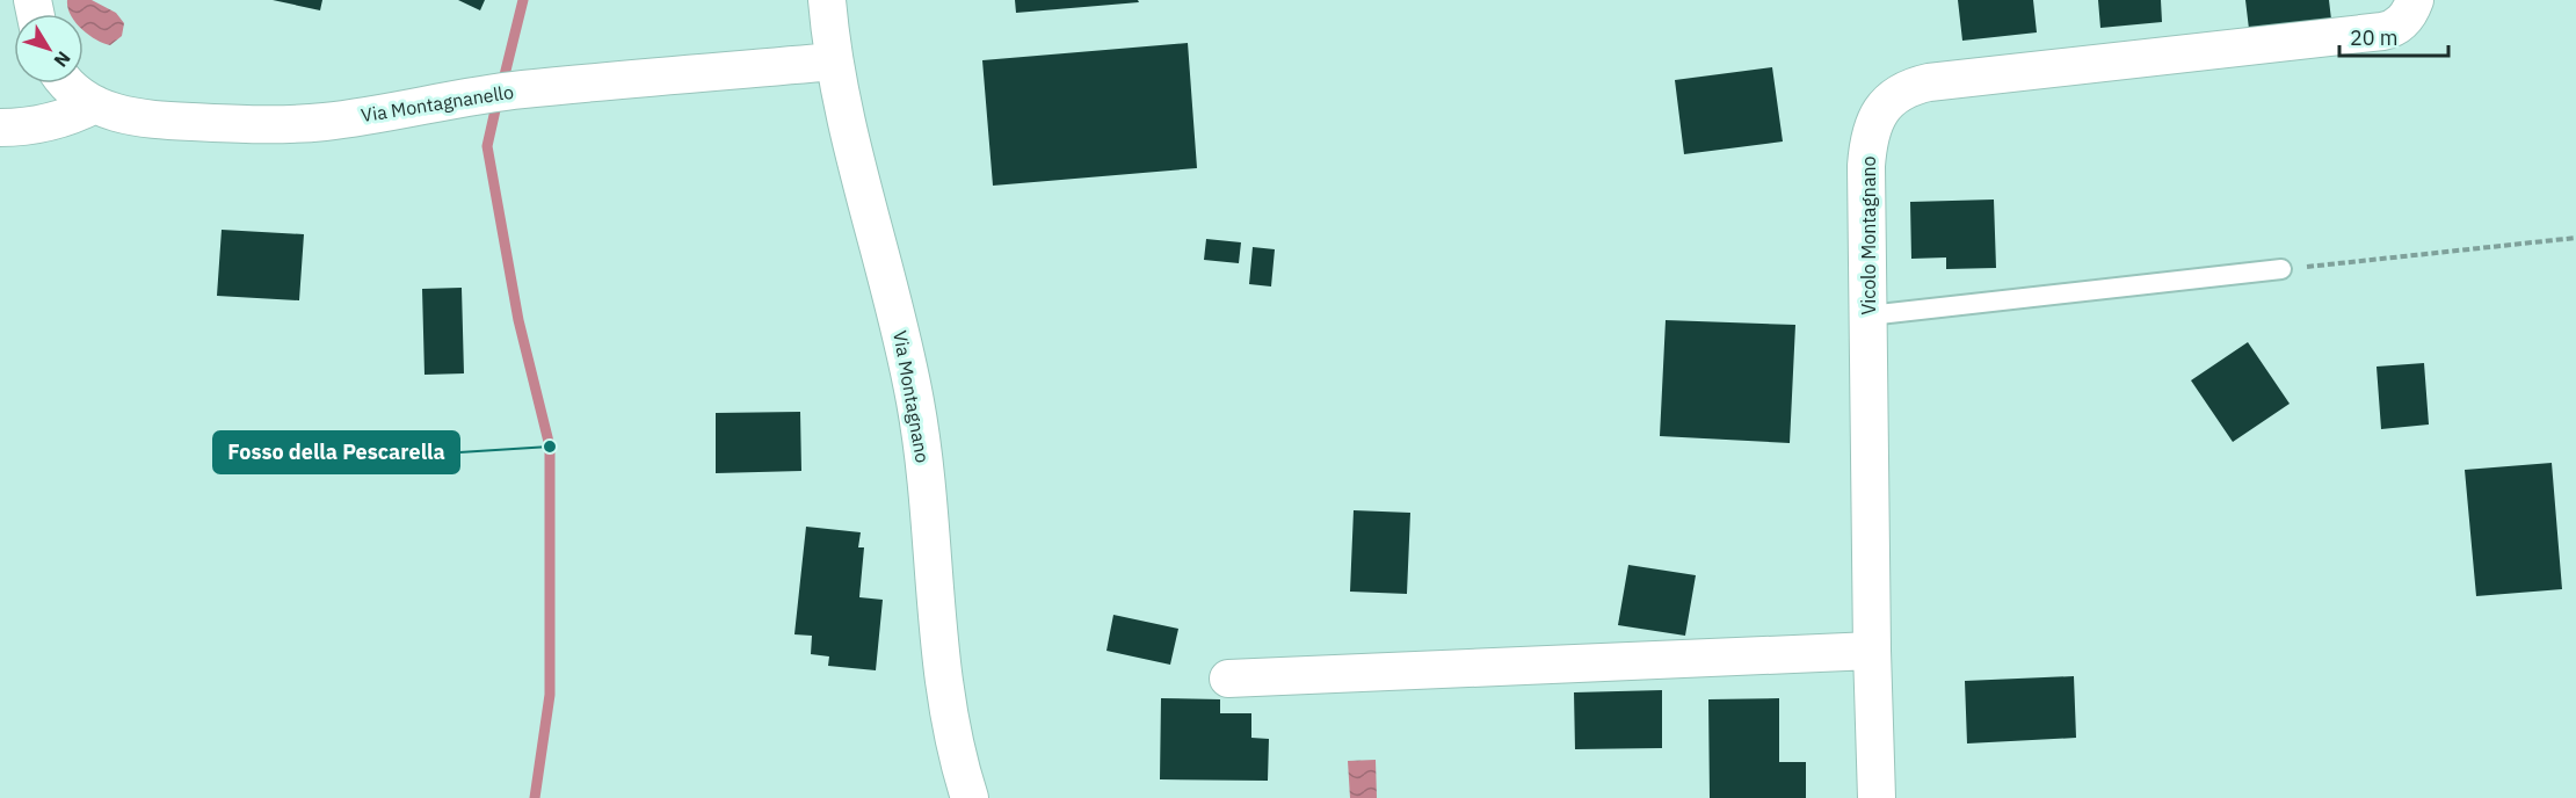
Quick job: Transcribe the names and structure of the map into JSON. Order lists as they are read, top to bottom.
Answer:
{
  "streets": {
    "street": ["Via Montagnanello", "Vicolo Montagnano", "Via Montagnano"]
  },
  "crossings": [
    ["Via Montagnanello", "Via Montagnano"]
  ],
  "places": ["Fosso della Pescarella"],
  "scale_bar": "20 m",
  "north": "bottom right"
}
